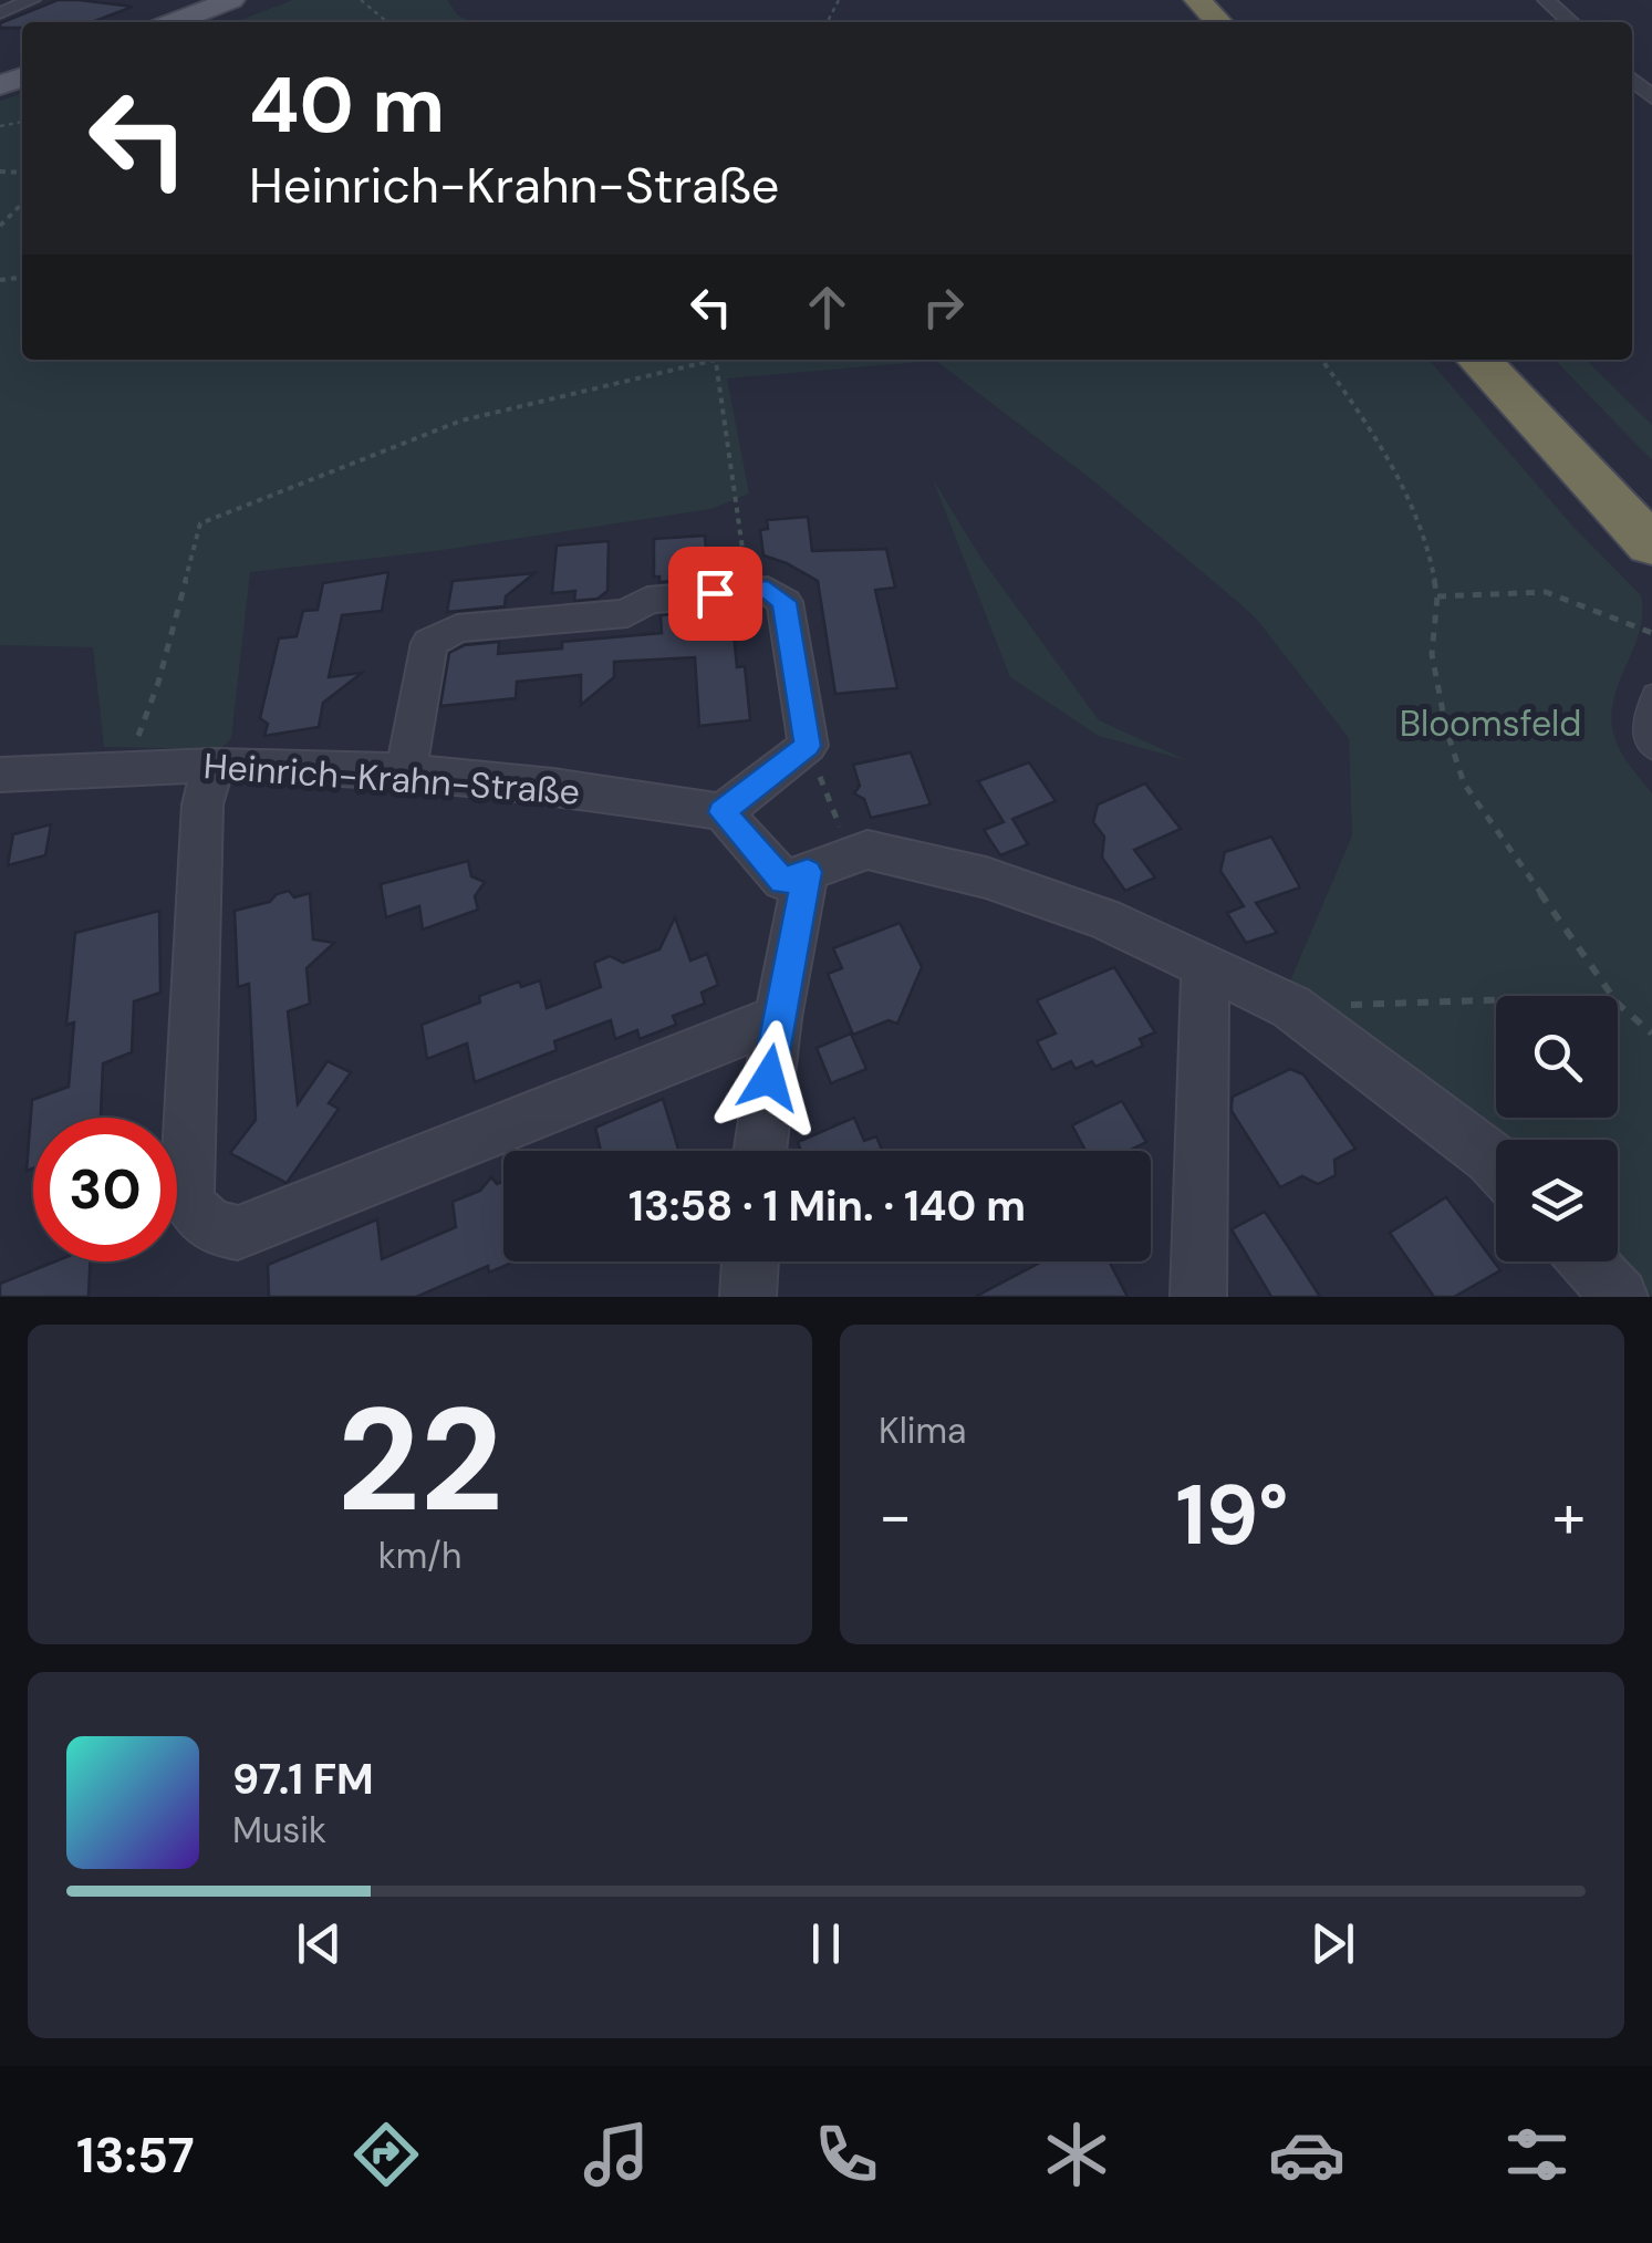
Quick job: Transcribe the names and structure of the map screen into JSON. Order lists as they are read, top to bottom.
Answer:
{
  "streets": {
    "street": ["Heinrich-Krahn-Straße"]
  },
  "parks": ["Bloomsfeld"],
  "page": {
    "turn": ["40 m", "Heinrich-Krahn-Straße"],
    "limit": "30",
    "trip": "13:58 · 1 Min. · 140 m",
    "tile": [
      ["22", "km/h"],
      "Klima"
    ],
    "heat": ["−", "19°", "+"],
    "song": ["97.1 FM", "Musik"],
    "tabs": "13:57"
  }
}
